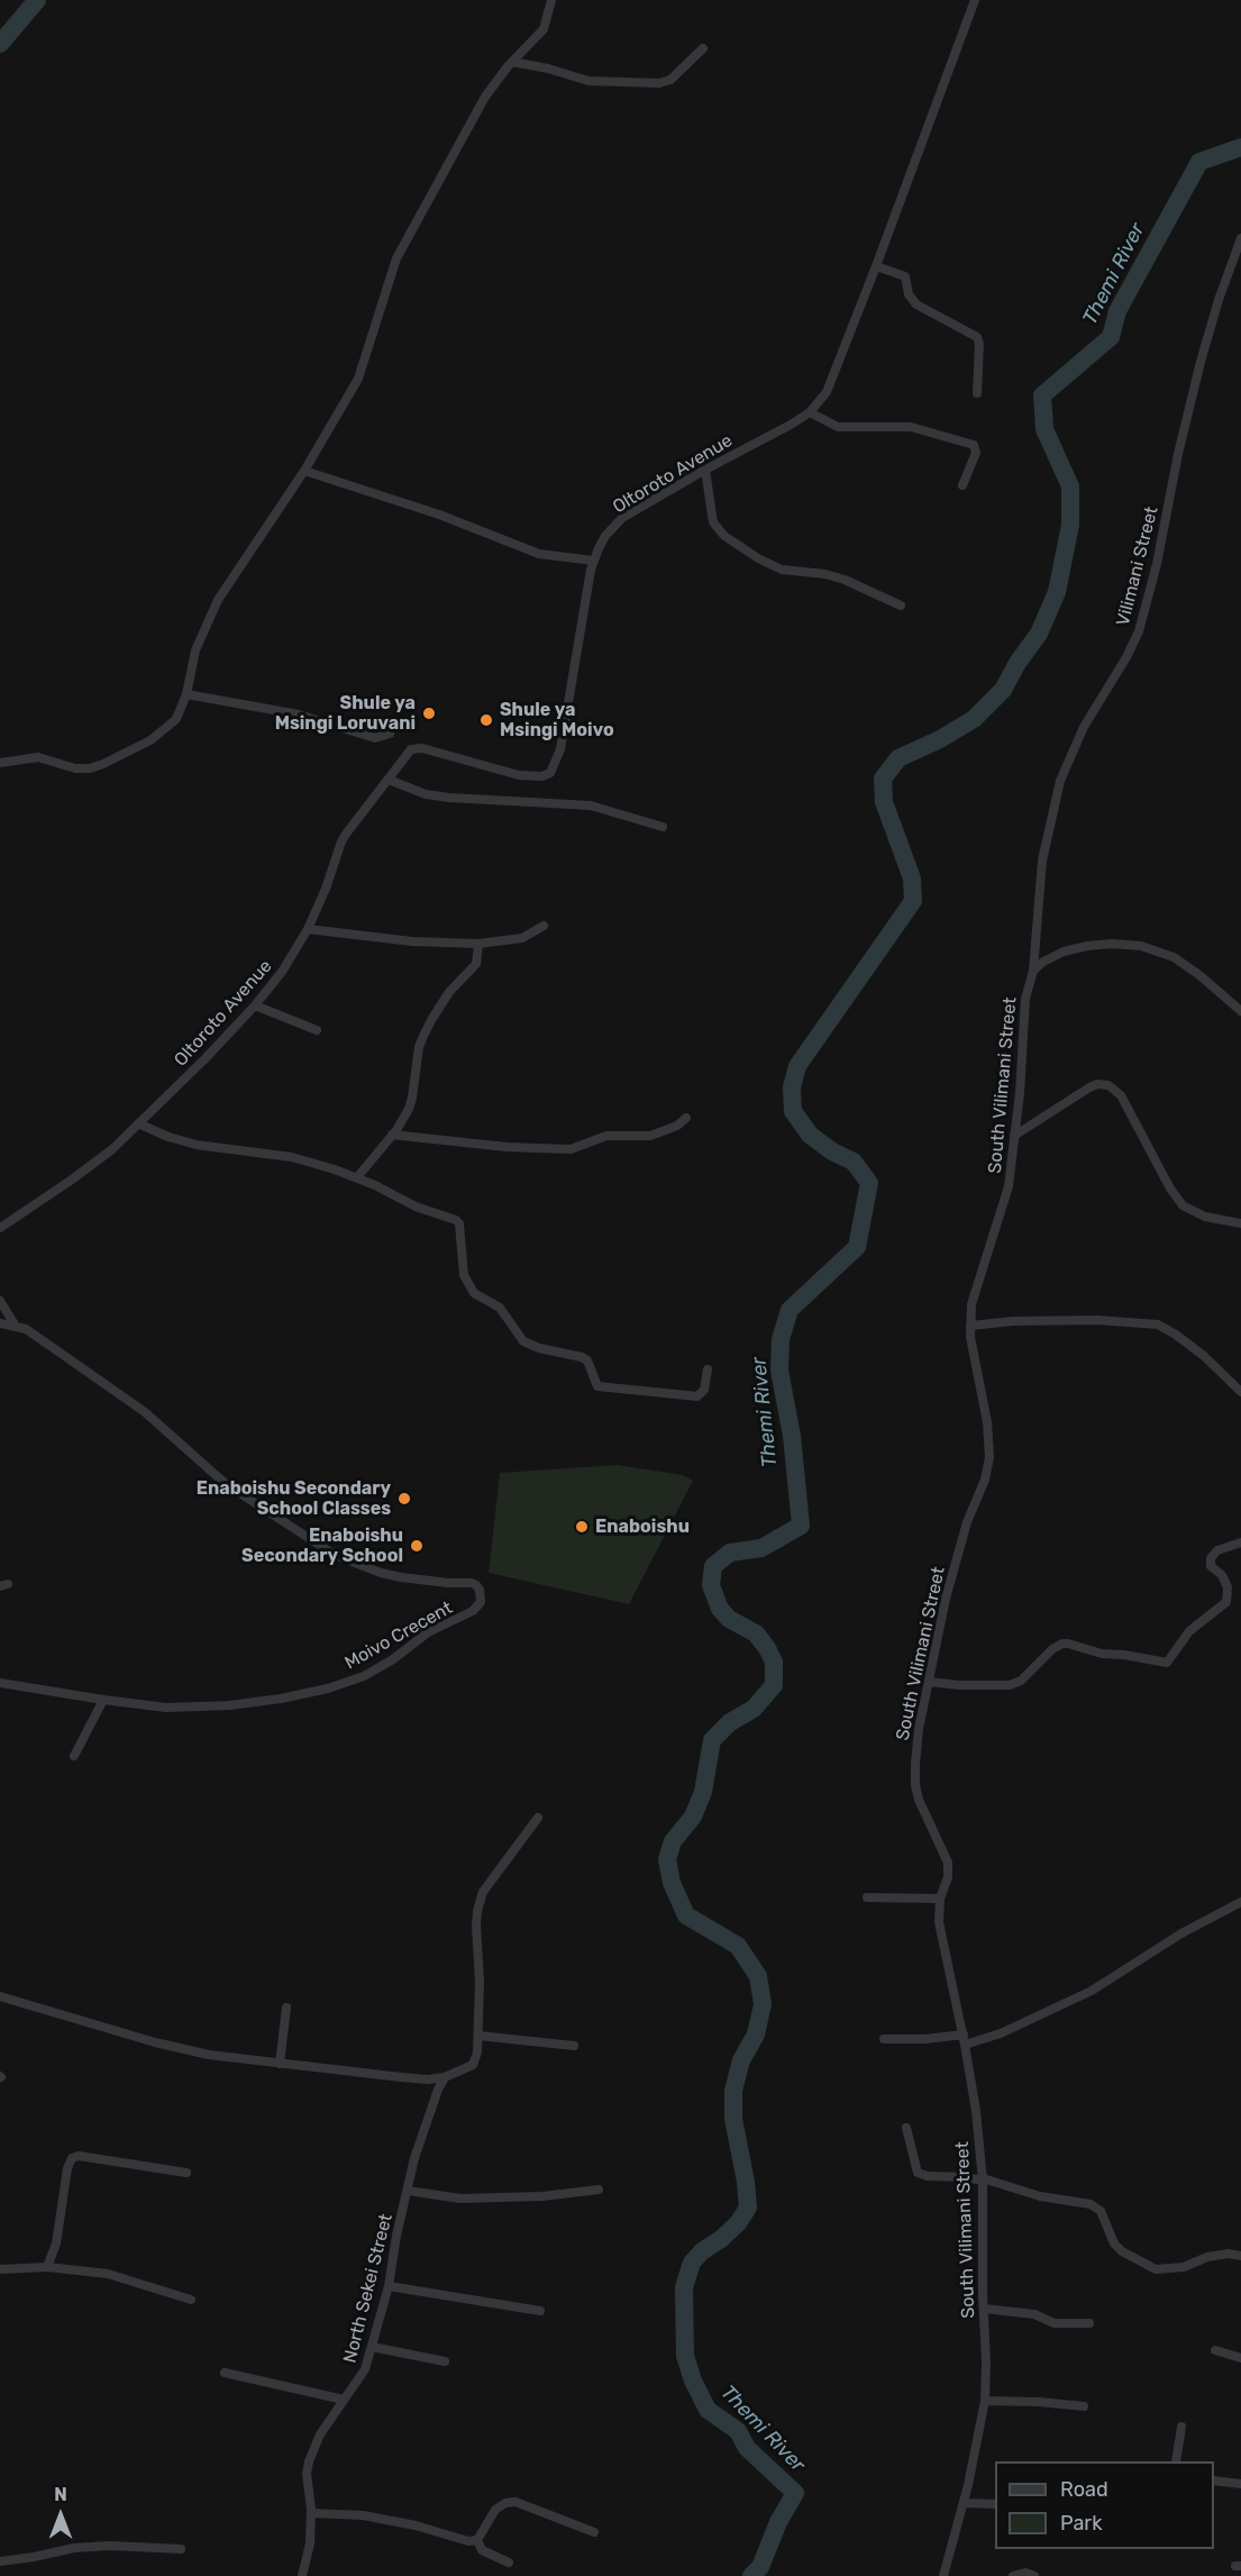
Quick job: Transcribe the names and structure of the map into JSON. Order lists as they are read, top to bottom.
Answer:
{
  "streets": {
    "street": [
      "Oltoroto Avenue",
      "Vilimani Street",
      "South Vilimani Street",
      "Moivo Crecent",
      "North Sekei Street"
    ]
  },
  "crossings": [
    ["Vilimani Street", "South Vilimani Street"]
  ],
  "water": ["Themi River"],
  "places": [
    "Shule ya Msingi Loruvani",
    "Shule ya Msingi Moivo",
    "Enaboishu Secondary School Classes",
    "Enaboishu",
    "Enaboishu Secondary School"
  ],
  "legend": ["Road", "Park"],
  "north": "top"
}
